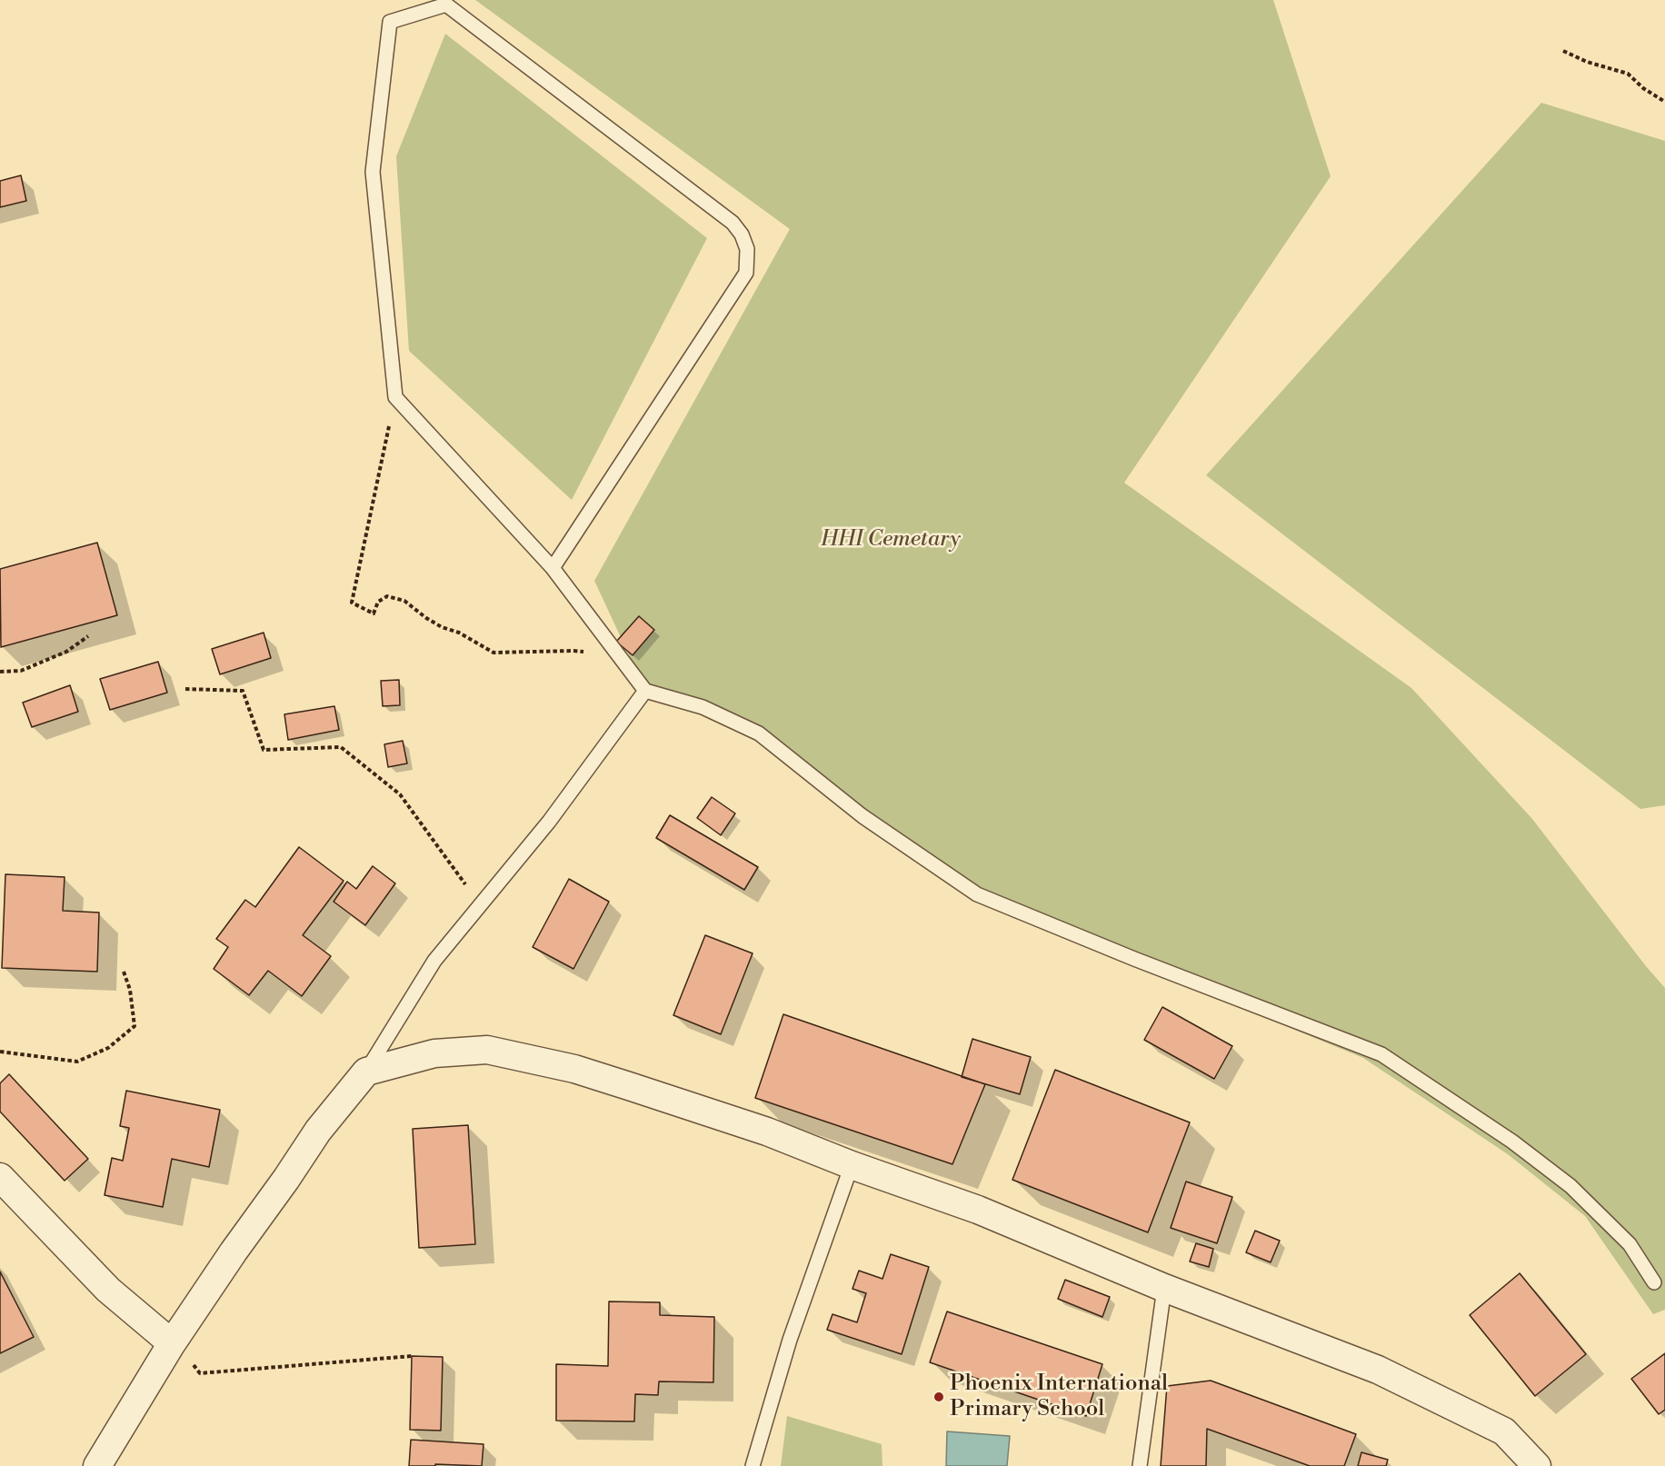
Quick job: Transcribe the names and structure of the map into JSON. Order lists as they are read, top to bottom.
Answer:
{
  "parks": ["HHI Cemetary"],
  "places": ["Phoenix International Primary School"]
}
